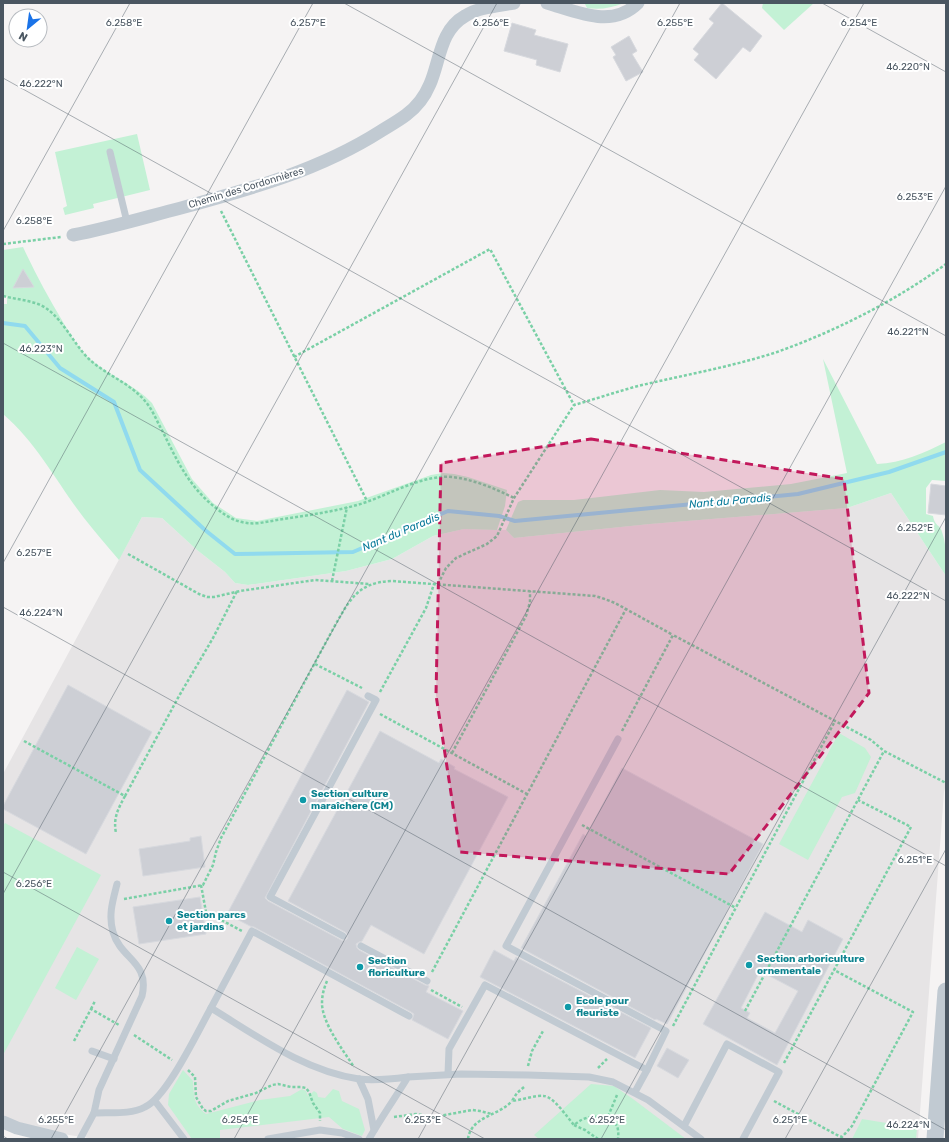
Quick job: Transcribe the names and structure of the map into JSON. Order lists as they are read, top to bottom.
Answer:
{
  "streets": {
    "street": ["Chemin des Cordonnières"]
  },
  "water": ["Nant du Paradis"],
  "places": [
    "Section culture maraîchere (CM)",
    "Section parcs et jardins",
    "Section arboriculture ornementale",
    "Section floriculture",
    "Ecole pour fleuriste"
  ],
  "north": "bottom left",
  "coordinates": [
    "6.258°E",
    "6.257°E",
    "6.256°E",
    "6.255°E",
    "6.254°E",
    "46.220°N",
    "46.222°N",
    "6.253°E",
    "46.221°N",
    "46.223°N",
    "6.252°E",
    "46.224°N",
    "6.251°E"
  ]
}
